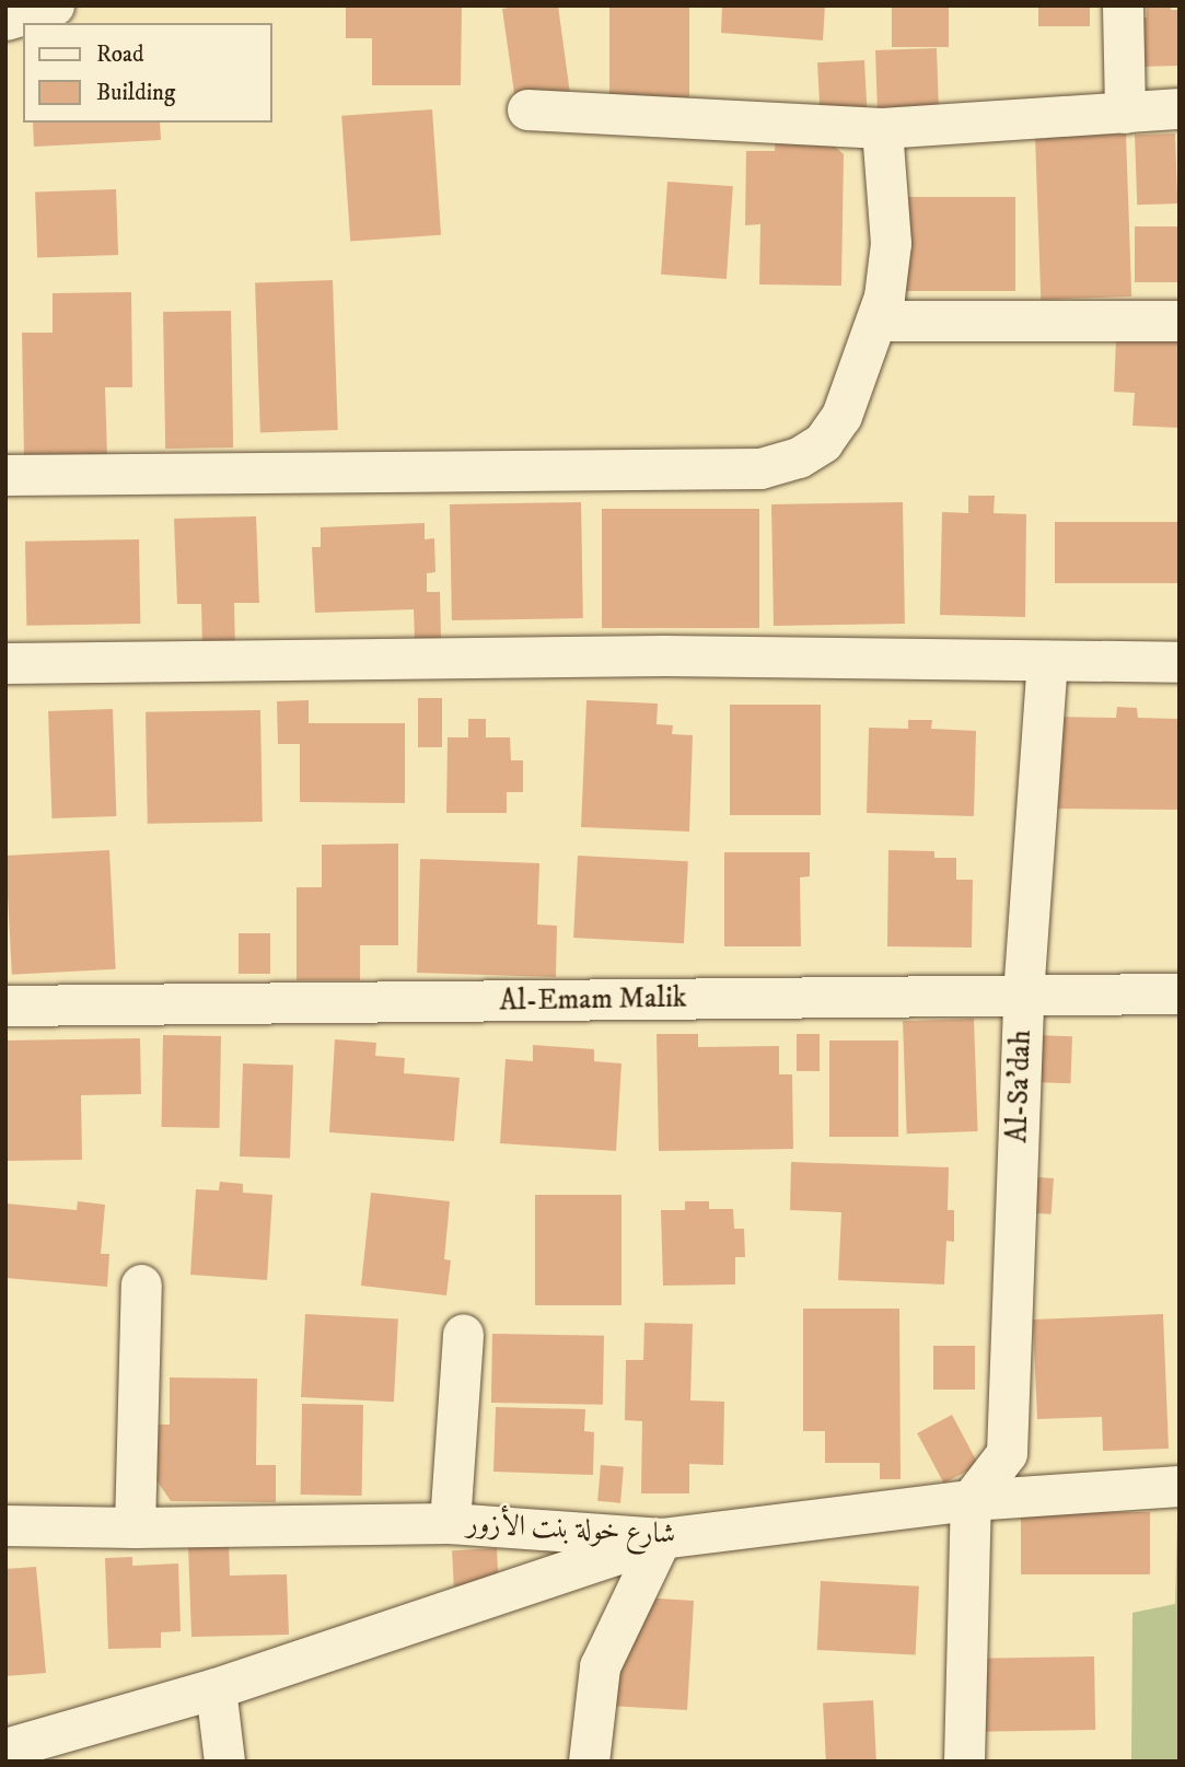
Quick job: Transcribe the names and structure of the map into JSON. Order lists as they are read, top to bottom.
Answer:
{
  "streets": {
    "street": ["Al-Emam Malik", "Al-Sa'dah", "شارع خولة بنت الأزور"]
  },
  "crossings": [
    ["Al-Emam Malik", "Al-Sa'dah"],
    ["Al-Sa'dah", "شارع خولة بنت الأزور"]
  ],
  "legend": ["Road", "Building"]
}
